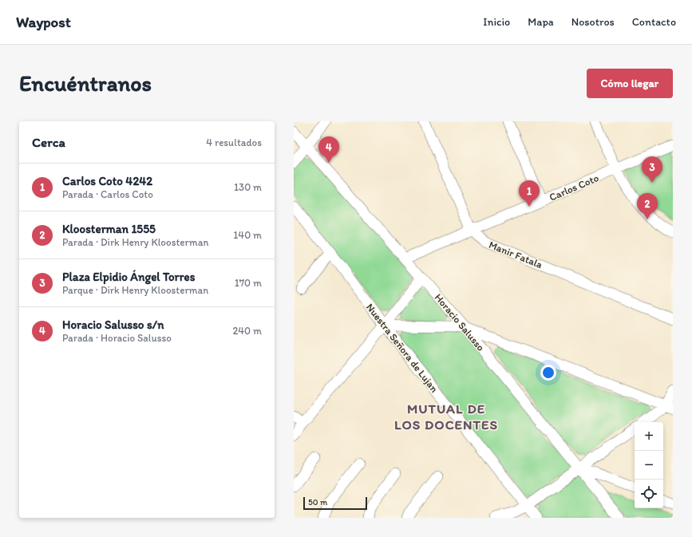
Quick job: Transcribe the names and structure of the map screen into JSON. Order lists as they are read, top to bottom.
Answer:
{
  "streets": {
    "street": [
      "Carlos Coto",
      "Manir Fatala",
      "Horacio Salusso",
      "Nuestra Señora de Lujan"
    ]
  },
  "crossings": [
    ["Carlos Coto", "Manir Fatala"],
    ["Carlos Coto", "Horacio Salusso"]
  ],
  "districts": ["MUTUAL DE LOS DOCENTES"],
  "scale_bar": "50 m",
  "page": {
    "header": "Waypost",
    "nav": [
      "Inicio",
      "Mapa",
      "Nosotros",
      "Contacto"
    ],
    "buttons": "Cómo llegar",
    "title": "Encuéntranos",
    "heading": ["Cerca", "4 resultados"],
    "pins": [
      "4",
      "3",
      "1",
      "2"
    ],
    "list": [
      {
        "mark": "1",
        "name": "Carlos Coto 4242",
        "note": "Parada · Carlos Coto",
        "value": "130 m"
      },
      {
        "mark": "2",
        "name": "Kloosterman 1555",
        "note": "Parada · Dirk Henry Kloosterman",
        "value": "140 m"
      },
      {
        "mark": "3",
        "name": "Plaza Elpidio Ángel Torres",
        "note": "Parque · Dirk Henry Kloosterman",
        "value": "170 m"
      },
      {
        "mark": "4",
        "name": "Horacio Salusso s/n",
        "note": "Parada · Horacio Salusso",
        "value": "240 m"
      }
    ],
    "map_buttons": ["+", "−"],
    "scale": "50 m"
  }
}
